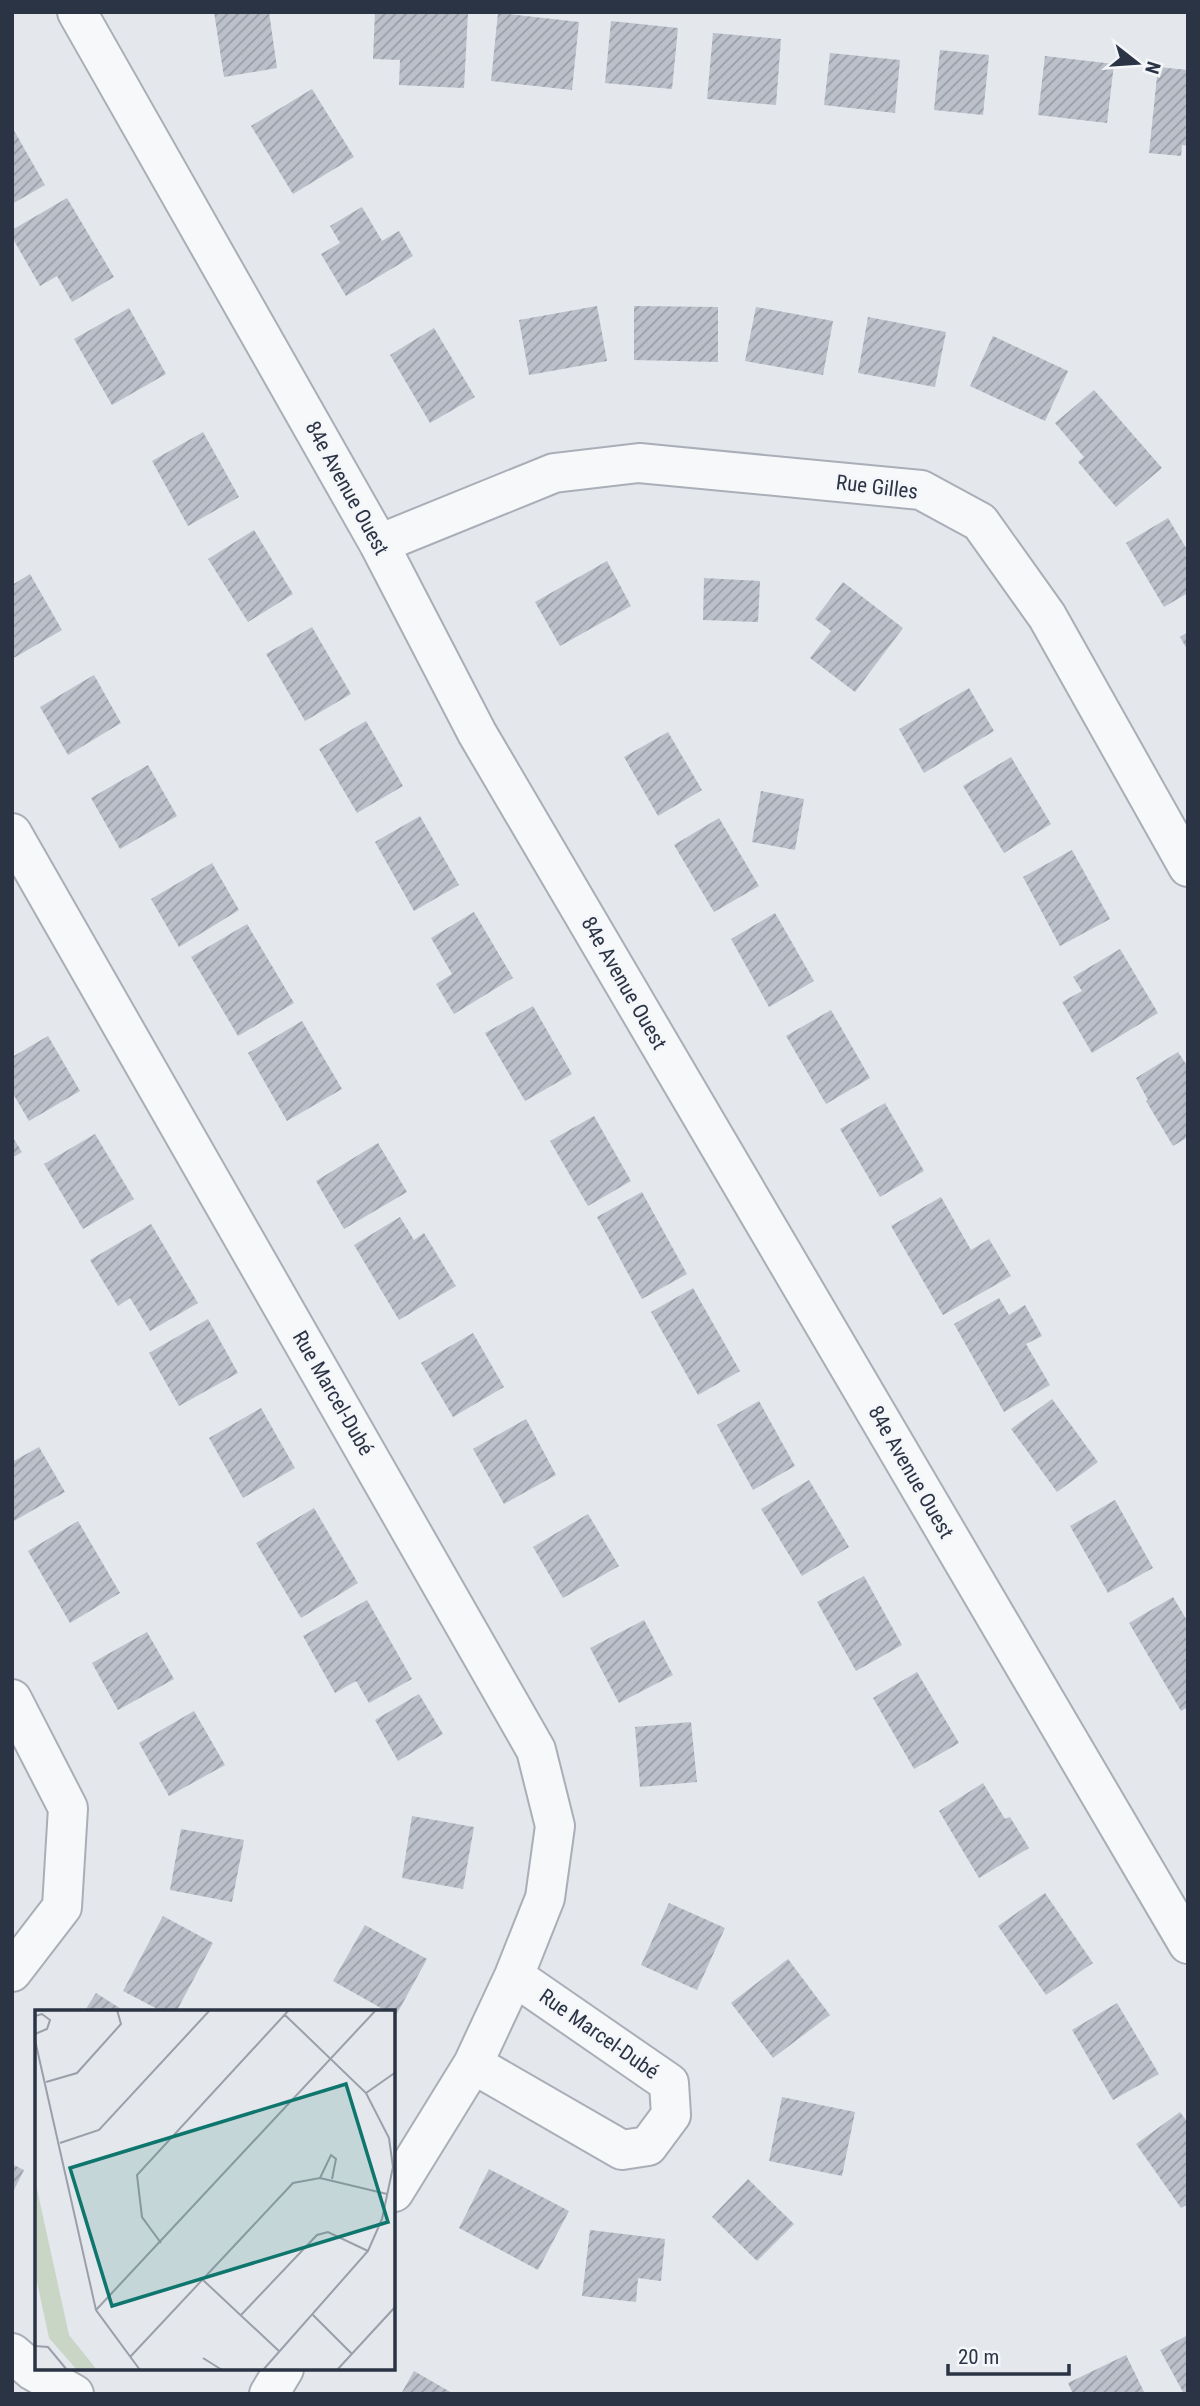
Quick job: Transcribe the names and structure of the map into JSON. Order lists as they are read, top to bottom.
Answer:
{
  "streets": {
    "street": ["Rue Gilles", "84e Avenue Ouest", "Rue Marcel-Dubé"]
  },
  "crossings": [
    ["Rue Gilles", "84e Avenue Ouest"]
  ],
  "scale_bar": "20 m",
  "north": "right"
}
